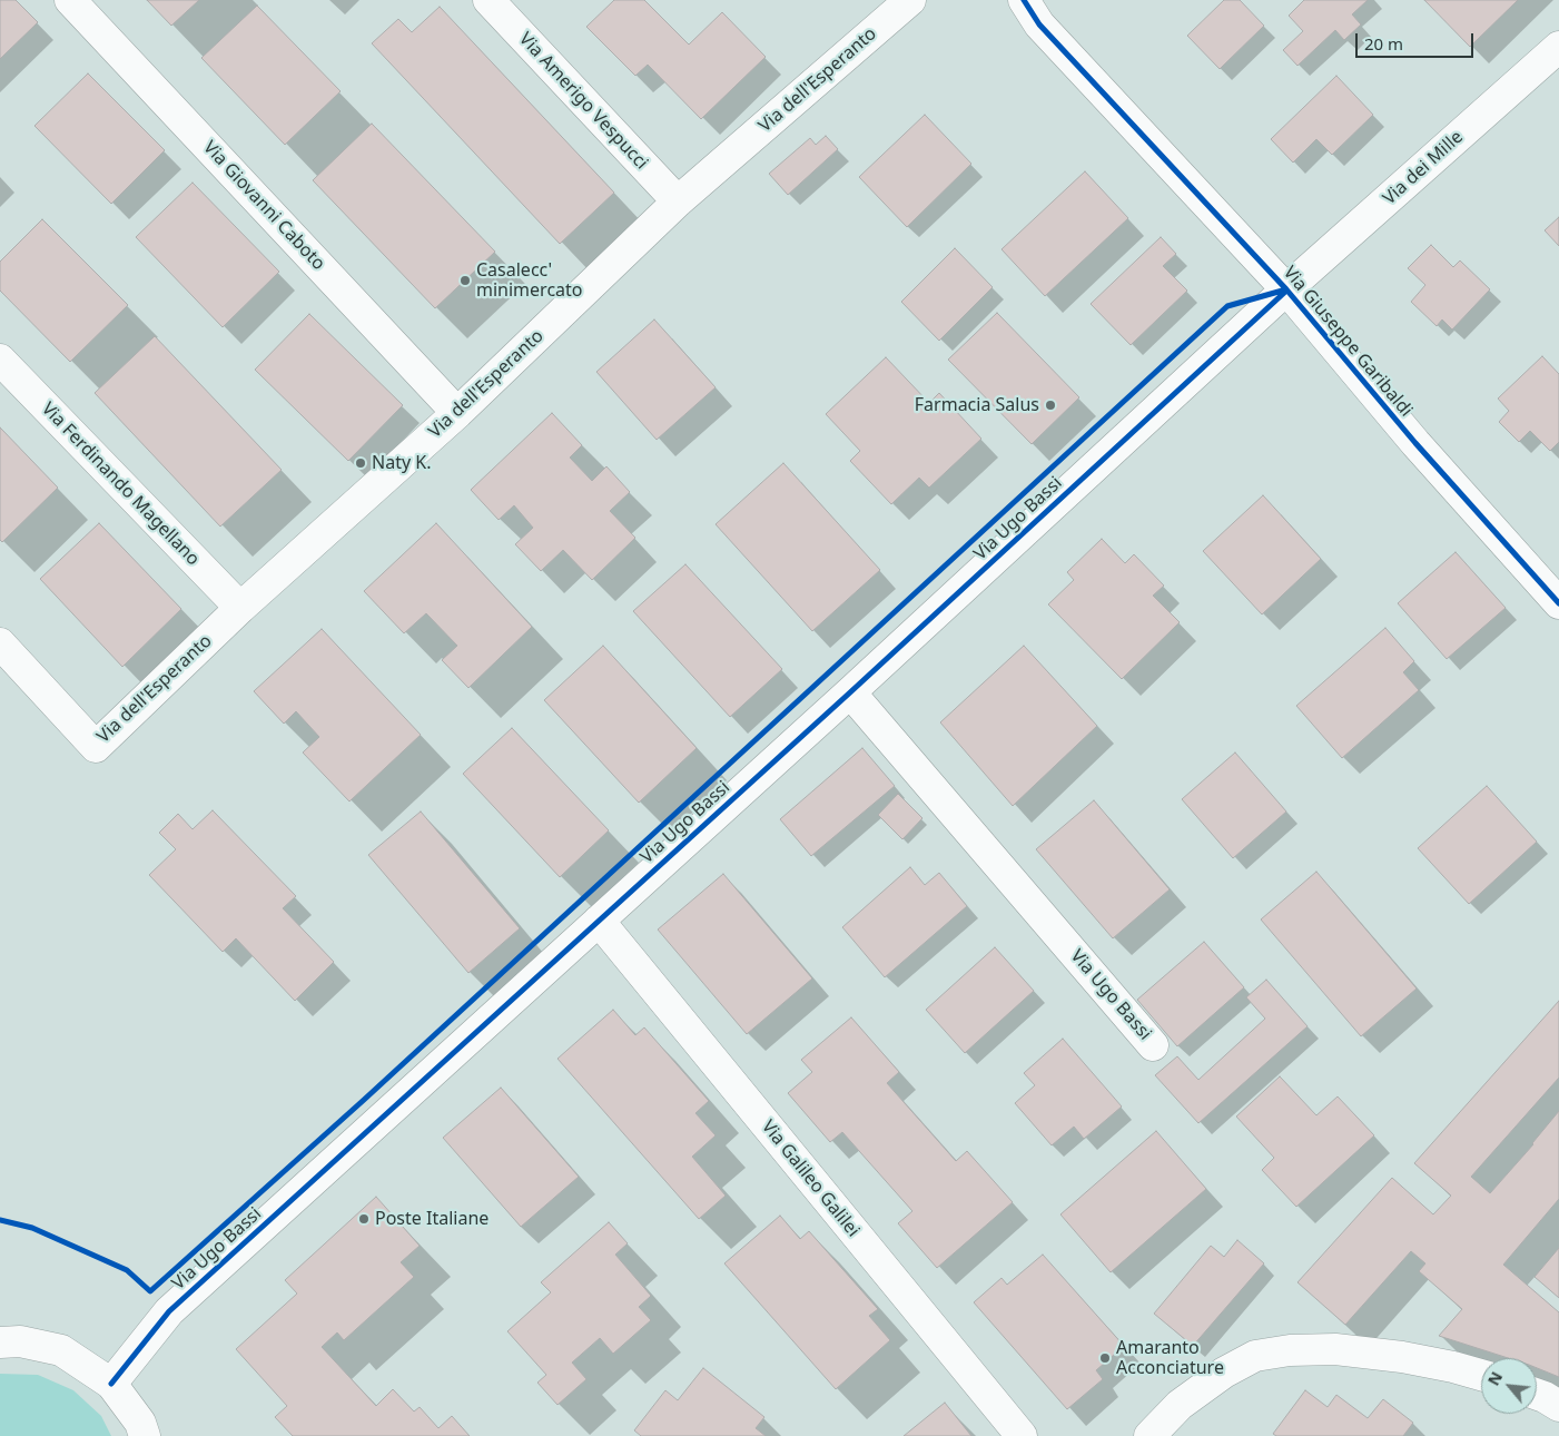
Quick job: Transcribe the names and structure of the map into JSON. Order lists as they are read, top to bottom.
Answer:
{
  "streets": {
    "street": [
      "Via dell'Esperanto",
      "Via Amerigo Vespucci",
      "Via dei Mille",
      "Via Giovanni Caboto",
      "Via Giuseppe Garibaldi",
      "Via Ferdinando Magellano",
      "Via Ugo Bassi",
      "Via Galileo Galilei"
    ]
  },
  "crossings": [
    ["Via dell'Esperanto", "Via Amerigo Vespucci"],
    ["Via dell'Esperanto", "Via Giovanni Caboto"],
    ["Via dell'Esperanto", "Via Ferdinando Magellano"],
    ["Via dei Mille", "Via Giuseppe Garibaldi"],
    ["Via dei Mille", "Via Ugo Bassi"],
    ["Via Giuseppe Garibaldi", "Via Ugo Bassi"],
    ["Via Ugo Bassi", "Via Galileo Galilei"]
  ],
  "places": [
    "Casalecc' minimercato",
    "Farmacia Salus",
    "Naty K.",
    "Poste Italiane",
    "Amaranto Acconciature"
  ],
  "scale_bar": "20 m",
  "north": "top left"
}
